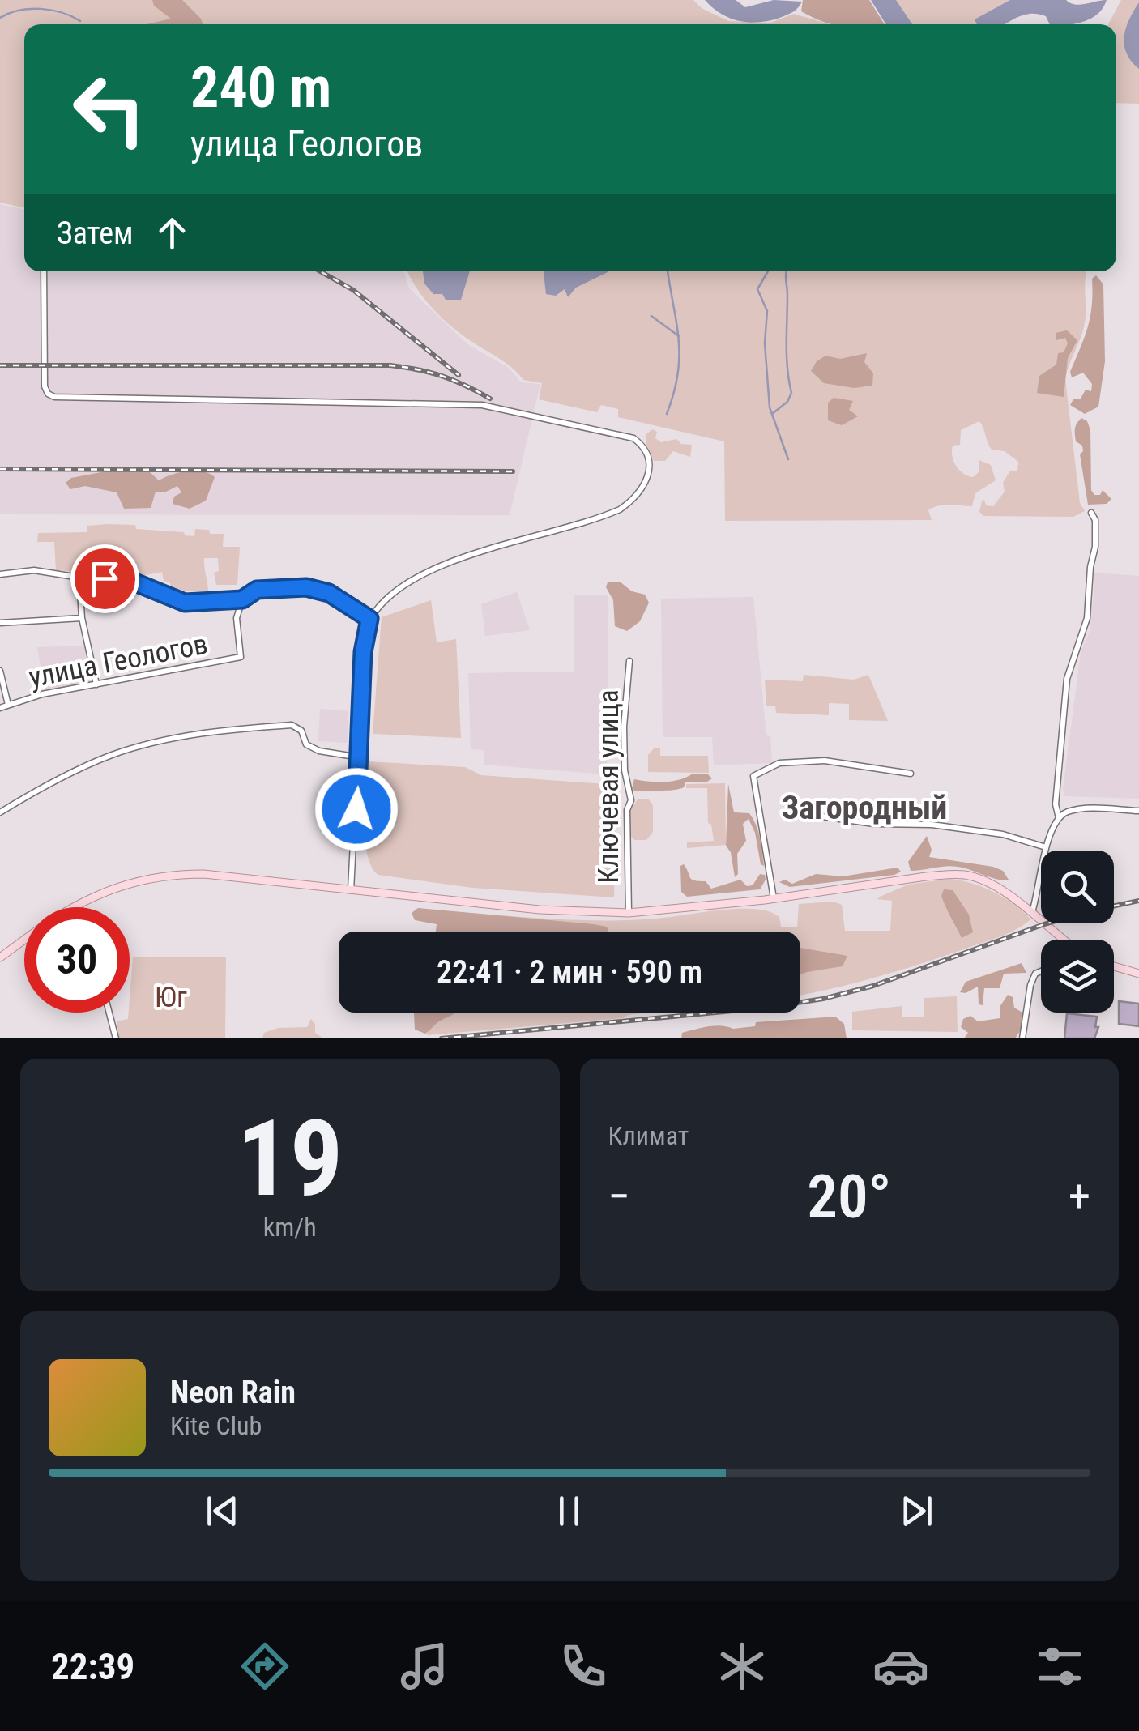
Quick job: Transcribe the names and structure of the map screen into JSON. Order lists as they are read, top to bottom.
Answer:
{
  "streets": {
    "street": ["улица Геологов", "Ключевая улица"]
  },
  "districts": ["Загородный"],
  "parks": ["Юг"],
  "page": {
    "turn": ["240 m", "улица Геологов"],
    "then": "Затем",
    "limit": "30",
    "trip": "22:41 · 2 мин · 590 m",
    "tile": [
      ["19", "km/h"],
      "Климат"
    ],
    "heat": ["−", "20°", "+"],
    "song": ["Neon Rain", "Kite Club"],
    "tabs": "22:39"
  }
}
